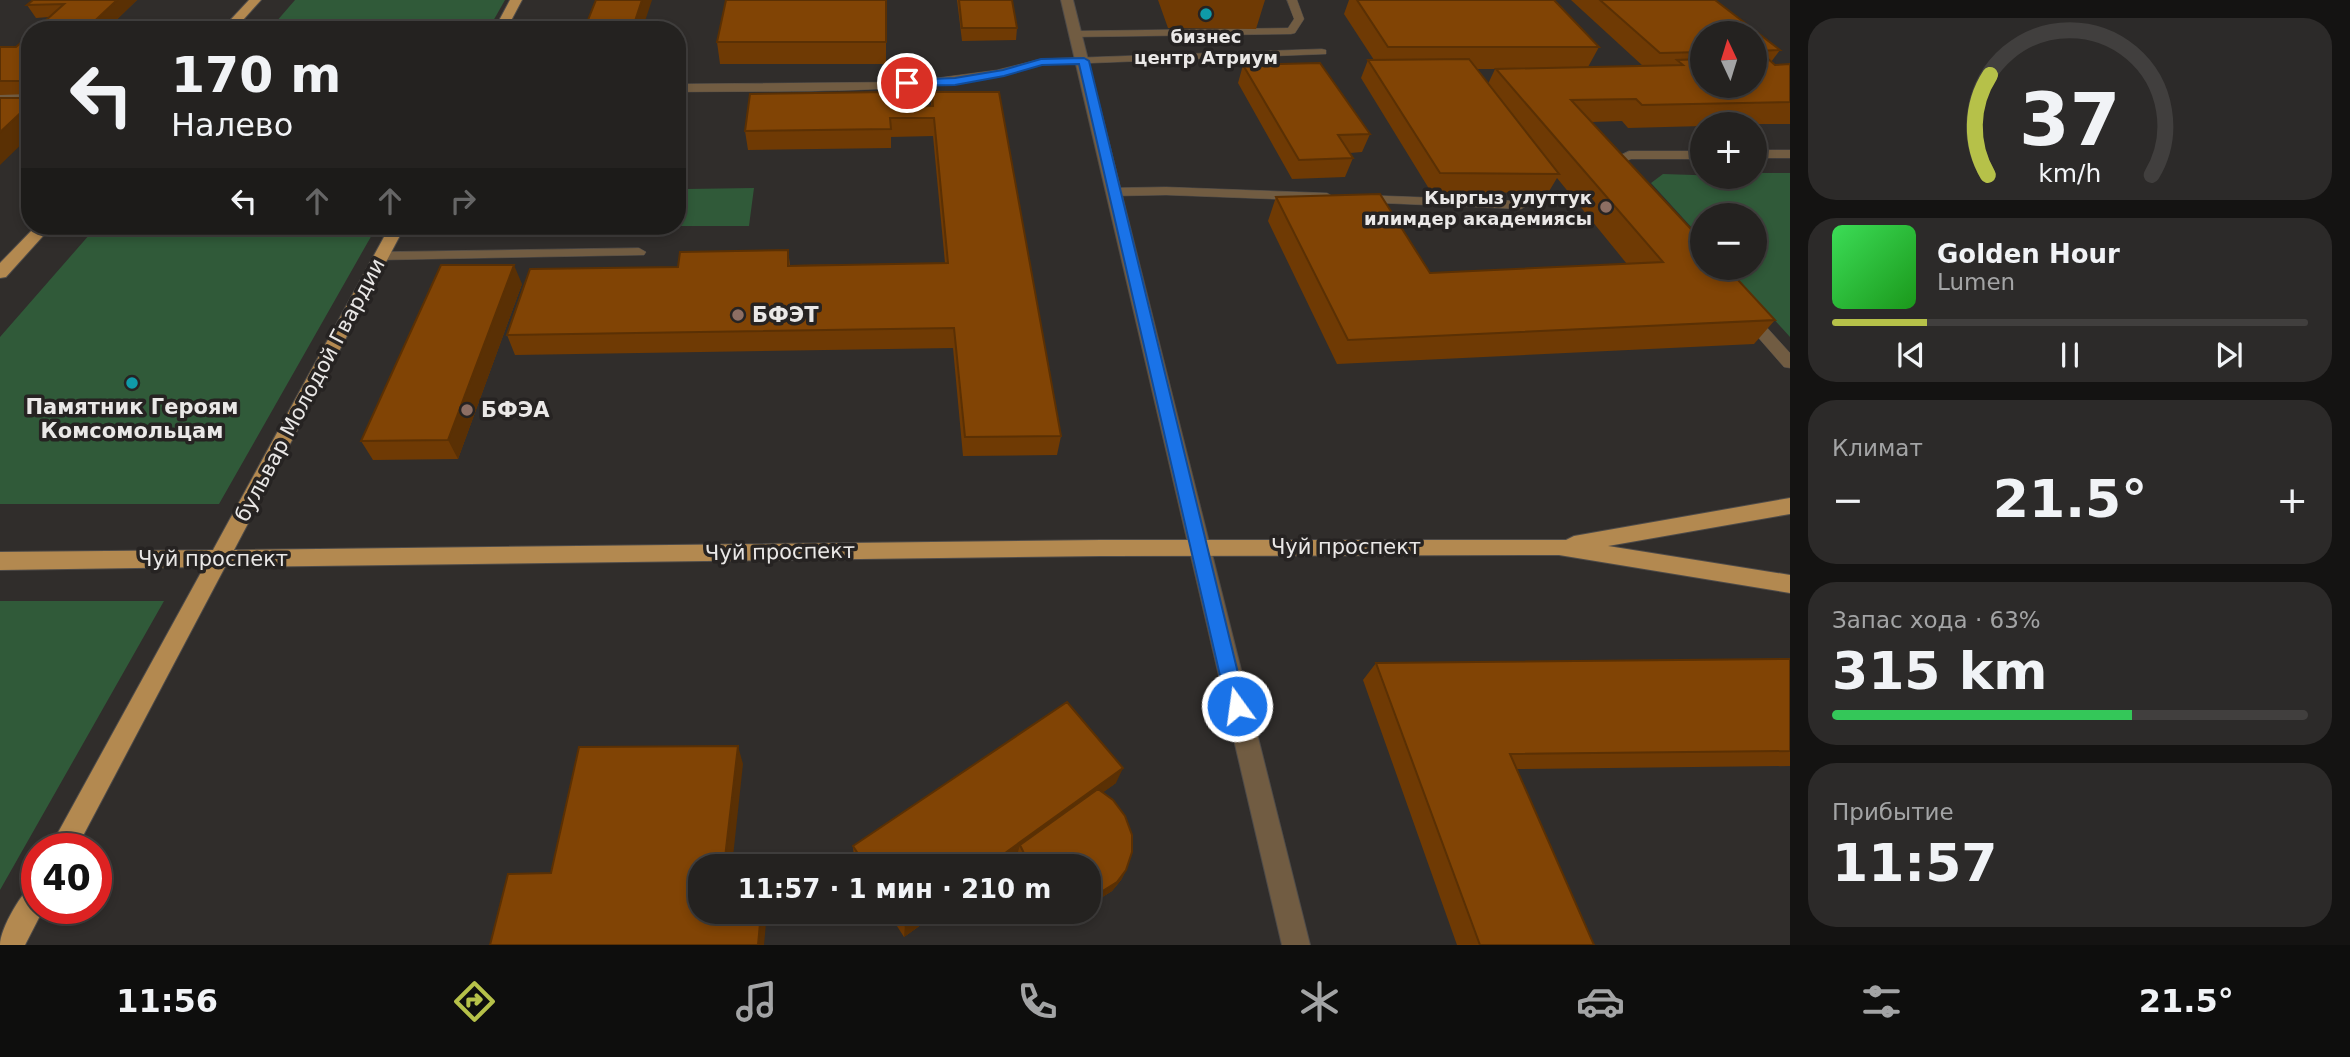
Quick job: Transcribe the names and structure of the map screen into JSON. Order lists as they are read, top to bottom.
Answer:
{
  "streets": {
    "main road": ["бульвар Молодой Гвардии", "Чуй проспект"]
  },
  "crossings": [
    ["бульвар Молодой Гвардии", "Чуй проспект"]
  ],
  "places": [
    "бизнес центр Атриум",
    "Кыргыз улуттук илимдер академиясы",
    "БФЭТ",
    "Памятник Героям Комсомольцам",
    "БФЭА"
  ],
  "north": "top",
  "page": {
    "map_buttons": ["+", "−"],
    "turn": ["170 m", "Налево"],
    "song": ["Golden Hour", "Lumen"],
    "tile": [
      "Климат",
      ["Запас хода · 63%", "315 km"],
      ["Прибытие", "11:57"]
    ],
    "heat": ["−", "21.5°", "+"],
    "limit": "40",
    "trip": "11:57 · 1 мин · 210 m",
    "tabs": ["11:56", "21.5°"],
    "gauge": ["37", "km/h"]
  }
}
